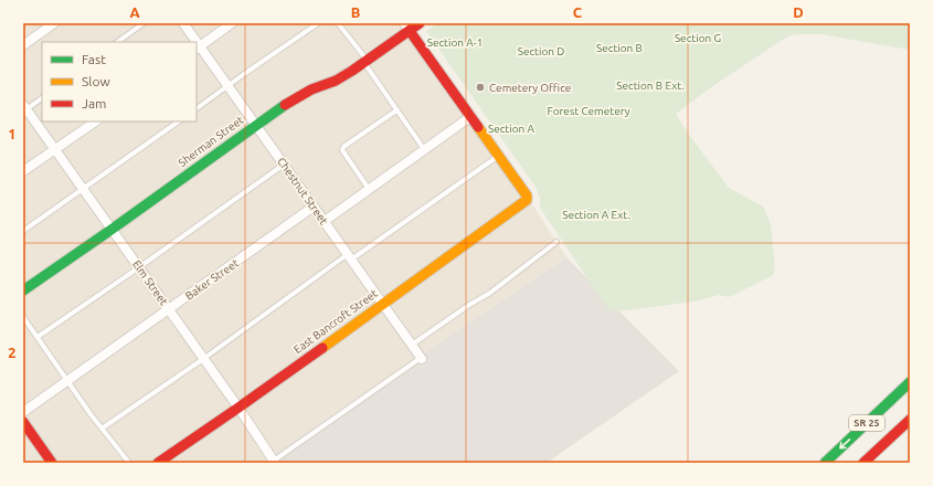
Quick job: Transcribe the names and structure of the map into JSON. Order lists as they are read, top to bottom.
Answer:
{
  "streets": {
    "street": [
      "Sherman Street",
      "Chestnut Street",
      "Baker Street",
      "Elm Street",
      "East Bancroft Street",
      "SR 25"
    ]
  },
  "crossings": [
    ["Sherman Street", "Chestnut Street"],
    ["Sherman Street", "Elm Street"],
    ["Chestnut Street", "Baker Street"],
    ["Chestnut Street", "East Bancroft Street"],
    ["Baker Street", "Elm Street"],
    ["Elm Street", "East Bancroft Street"]
  ],
  "parks": [
    "Section G",
    "Section A-1",
    "Section B",
    "Section D",
    "Section B Ext.",
    "Forest Cemetery",
    "Section A",
    "Section A Ext."
  ],
  "places": ["Cemetery Office"],
  "legend": ["Fast", "Slow", "Jam"],
  "grid": {
    "columns": [
      "A",
      "B",
      "C",
      "D"
    ],
    "rows": ["1", "2"]
  }
}
